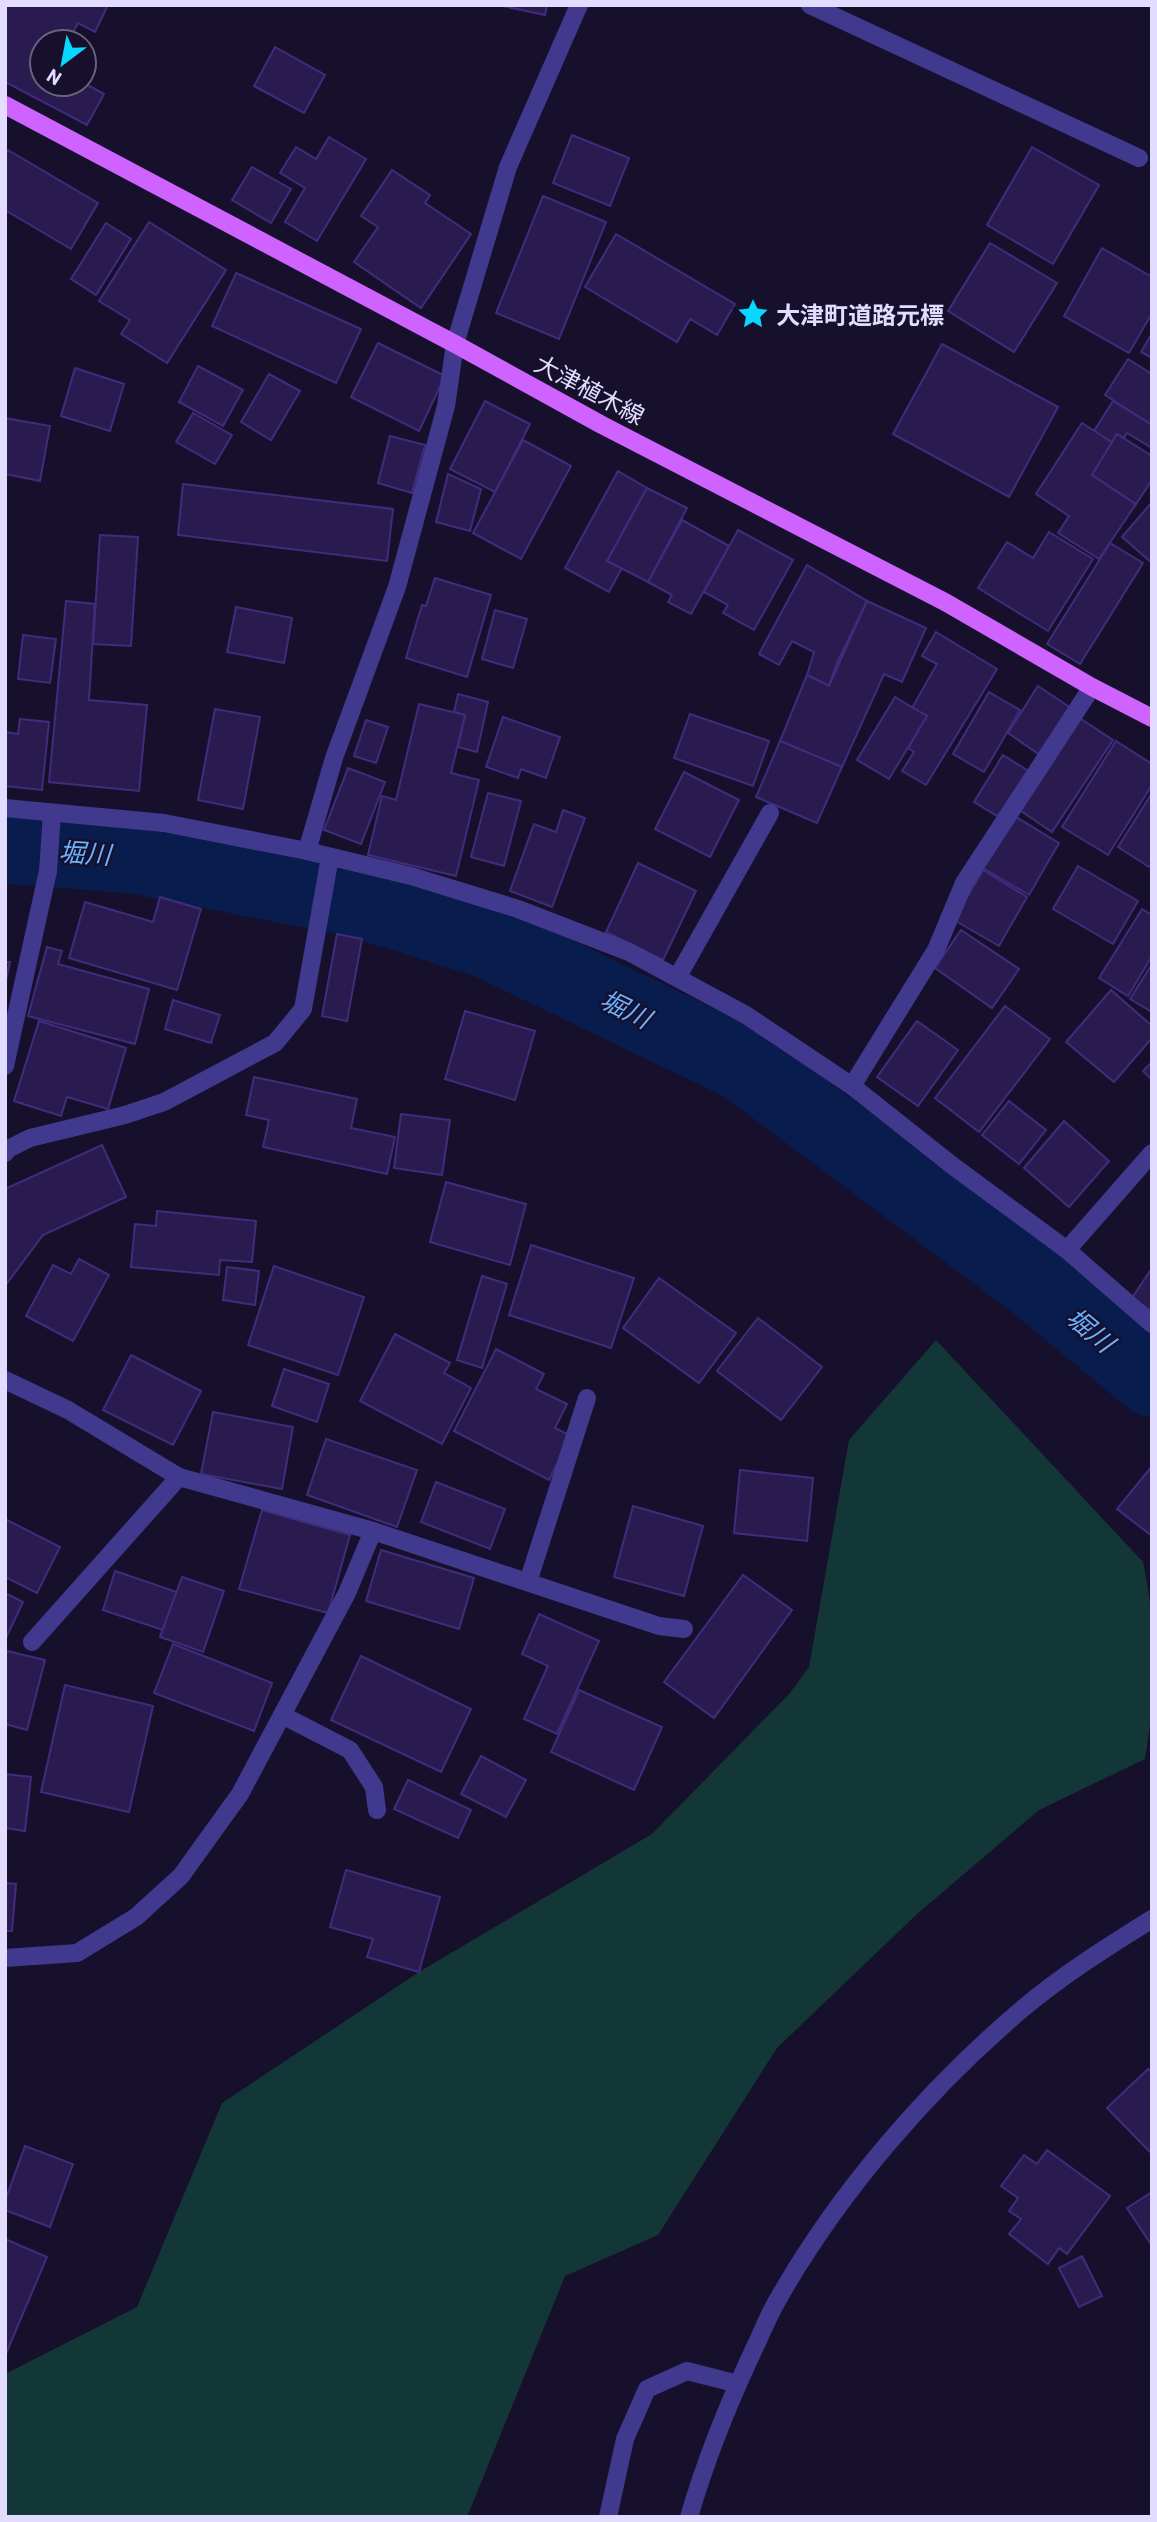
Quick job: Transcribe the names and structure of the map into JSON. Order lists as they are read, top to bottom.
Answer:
{
  "streets": {
    "main road": ["大津植木線"]
  },
  "water": ["堀川"],
  "places": {
    "place": ["大津町道路元標"]
  },
  "north": "bottom left"
}
